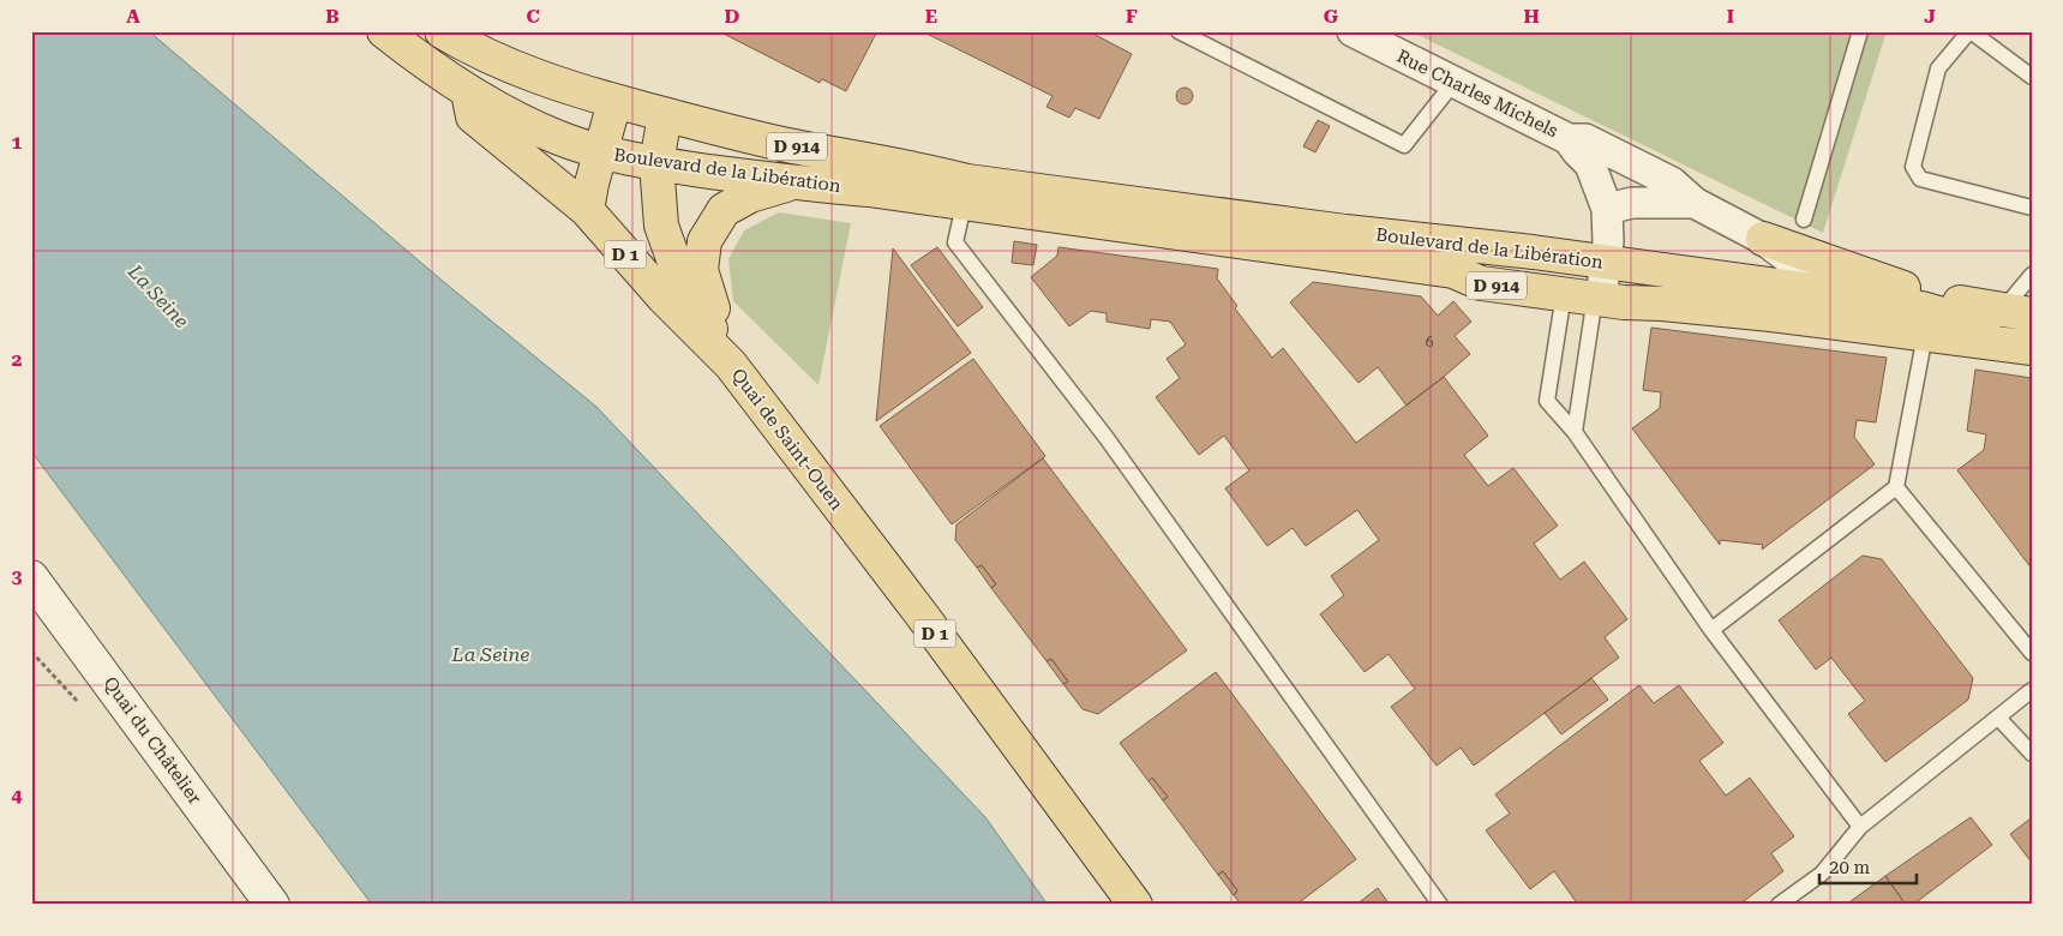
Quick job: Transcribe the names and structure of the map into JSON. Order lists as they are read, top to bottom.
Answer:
{
  "streets": {
    "main road": [
      "D 914",
      "Boulevard de la Libération",
      "D 1",
      "Quai de Saint-Ouen"
    ],
    "street": ["Rue Charles Michels", "Quai du Châtelier"]
  },
  "crossings": [
    ["Rue Charles Michels", "Boulevard de la Libération"],
    ["D 914", "Boulevard de la Libération"],
    ["D 914", "D 1"],
    ["D 914", "Quai de Saint-Ouen"],
    ["Boulevard de la Libération", "D 1"],
    ["Boulevard de la Libération", "Quai de Saint-Ouen"],
    ["D 1", "Quai de Saint-Ouen"]
  ],
  "water": ["La Seine"],
  "house_numbers": ["6"],
  "scale_bar": "20 m",
  "grid": {
    "columns": [
      "A",
      "B",
      "C",
      "D",
      "E",
      "F",
      "G",
      "H",
      "I",
      "J"
    ],
    "rows": [
      "1",
      "2",
      "3",
      "4"
    ]
  }
}
